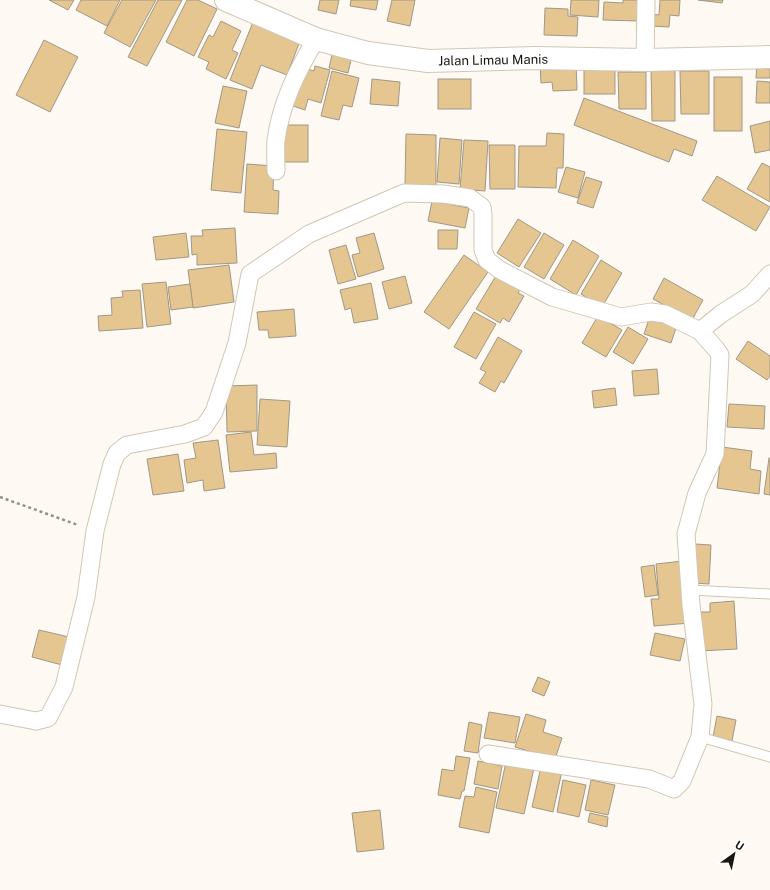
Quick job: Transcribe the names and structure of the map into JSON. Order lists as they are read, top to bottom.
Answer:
{
  "streets": {
    "street": ["Jalan Limau Manis"]
  },
  "north": "top right"
}
